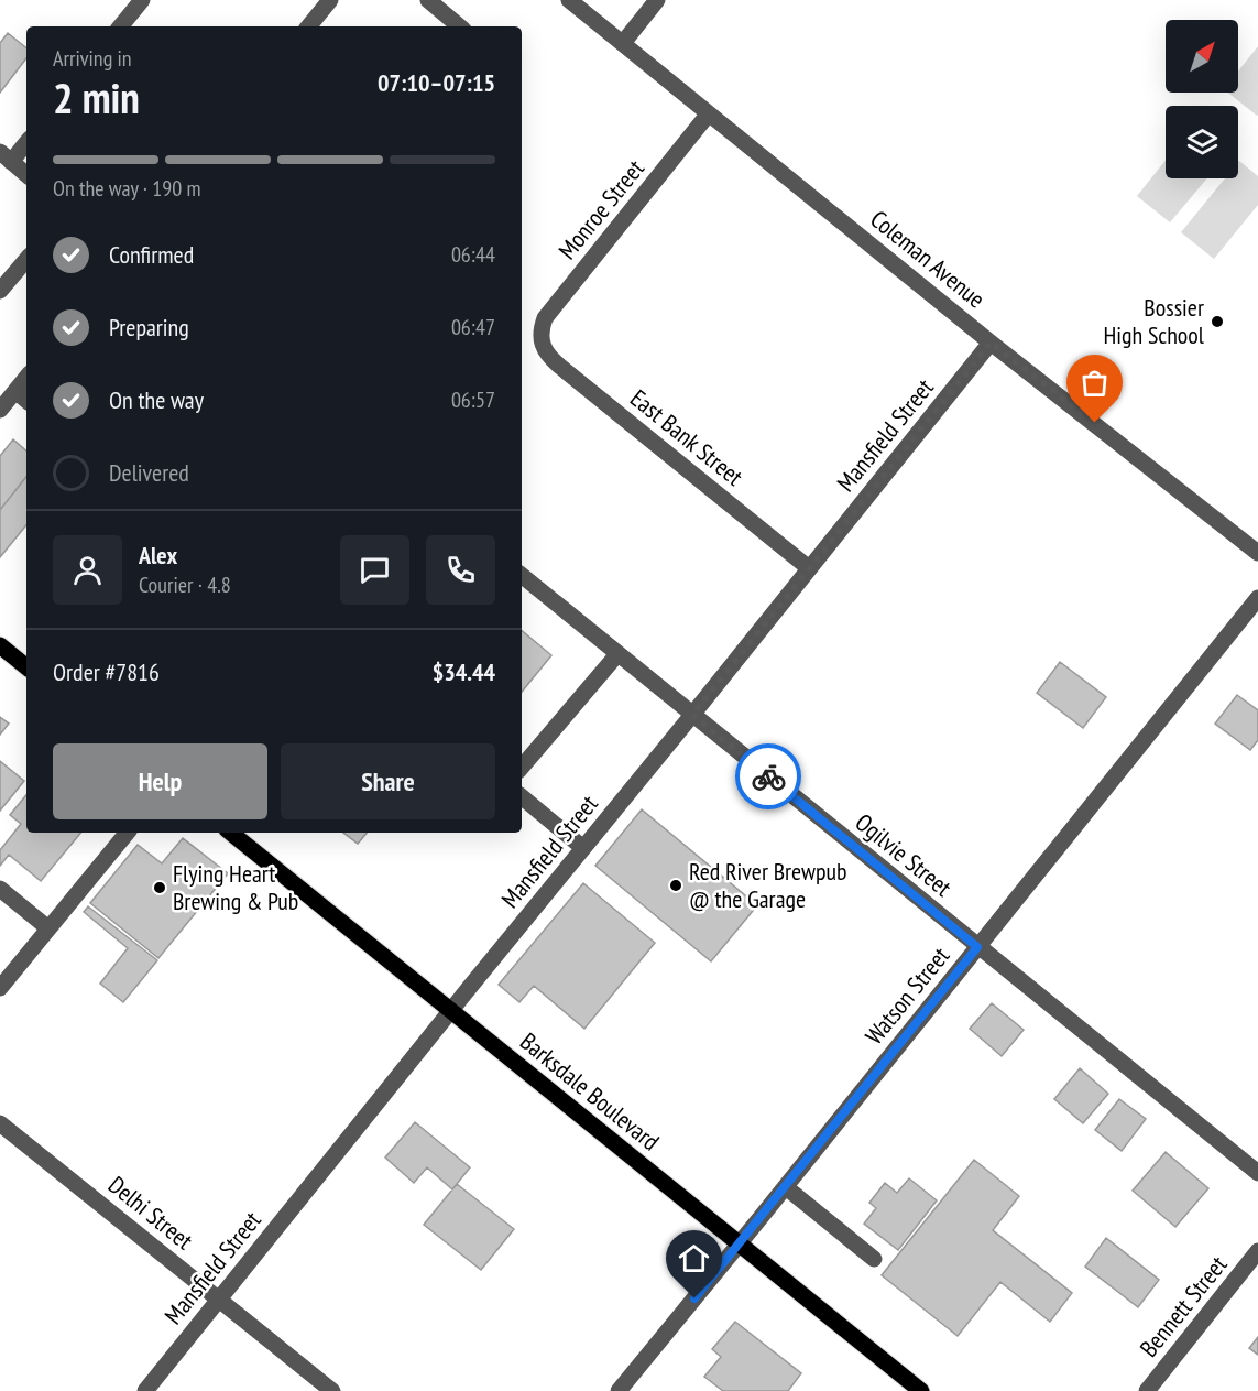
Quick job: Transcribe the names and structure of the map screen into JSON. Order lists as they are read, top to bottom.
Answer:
{
  "streets": {
    "main road": ["Barksdale Boulevard"],
    "street": [
      "Monroe Street",
      "Coleman Avenue",
      "Mansfield Street",
      "East Bank Street",
      "Ogilvie Street",
      "Watson Street",
      "Delhi Street",
      "Bennett Street"
    ]
  },
  "crossings": [
    ["Monroe Street", "Coleman Avenue"],
    ["Monroe Street", "East Bank Street"],
    ["Coleman Avenue", "Mansfield Street"],
    ["Mansfield Street", "East Bank Street"],
    ["Mansfield Street", "Ogilvie Street"],
    ["Mansfield Street", "Barksdale Boulevard"],
    ["Mansfield Street", "Delhi Street"],
    ["Ogilvie Street", "Watson Street"],
    ["Watson Street", "Barksdale Boulevard"]
  ],
  "places": ["Bossier High School", "Red River Brewpub @ the Garage", "Flying Heart Brewing & Pub"],
  "north": "top right",
  "page": {
    "heading": ["2 min", "Arriving in", "07:10–07:15"],
    "panel": [
      "Alex",
      "Courier · 4.8",
      "Order #7816",
      "$34.44"
    ],
    "bar": "On the way · 190 m",
    "list": [
      ["Confirmed", "06:44"],
      ["Preparing", "06:47"],
      ["On the way", "06:57"],
      "Delivered"
    ],
    "buttons": ["Help", "Share"]
  }
}
